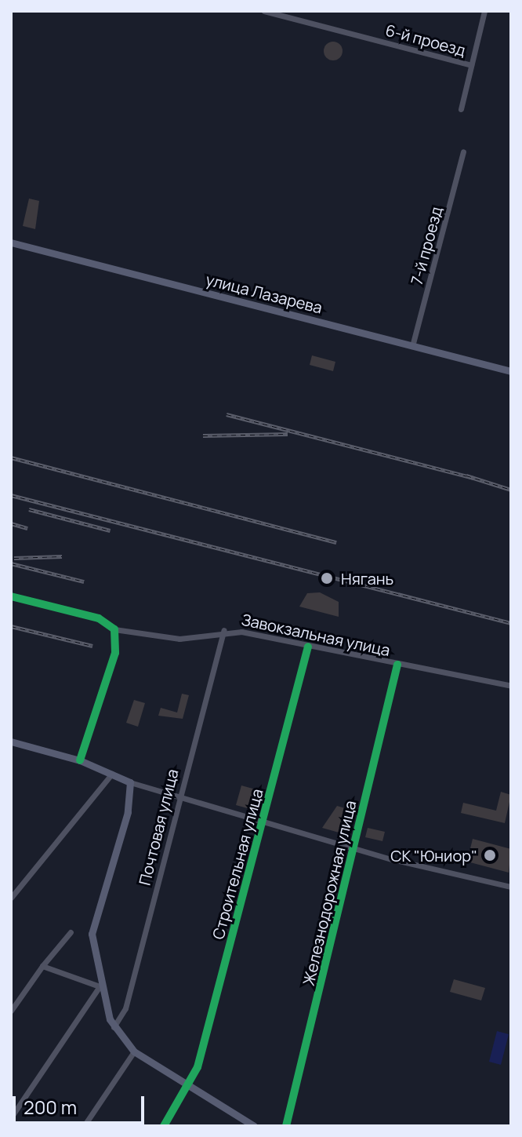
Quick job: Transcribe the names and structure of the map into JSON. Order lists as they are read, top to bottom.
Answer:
{
  "streets": {
    "main road": ["улица Лазарева"],
    "street": [
      "6-й проезд",
      "7-й проезд",
      "Завокзальная улица",
      "Почтовая улица",
      "Строительная улица",
      "Железнодорожная улица"
    ]
  },
  "crossings": [
    ["7-й проезд", "улица Лазарева"],
    ["Завокзальная улица", "Почтовая улица"],
    ["Завокзальная улица", "Строительная улица"],
    ["Завокзальная улица", "Железнодорожная улица"]
  ],
  "places": ["Нягань", "СК \"Юниор\""],
  "scale_bar": "200 m"
}
